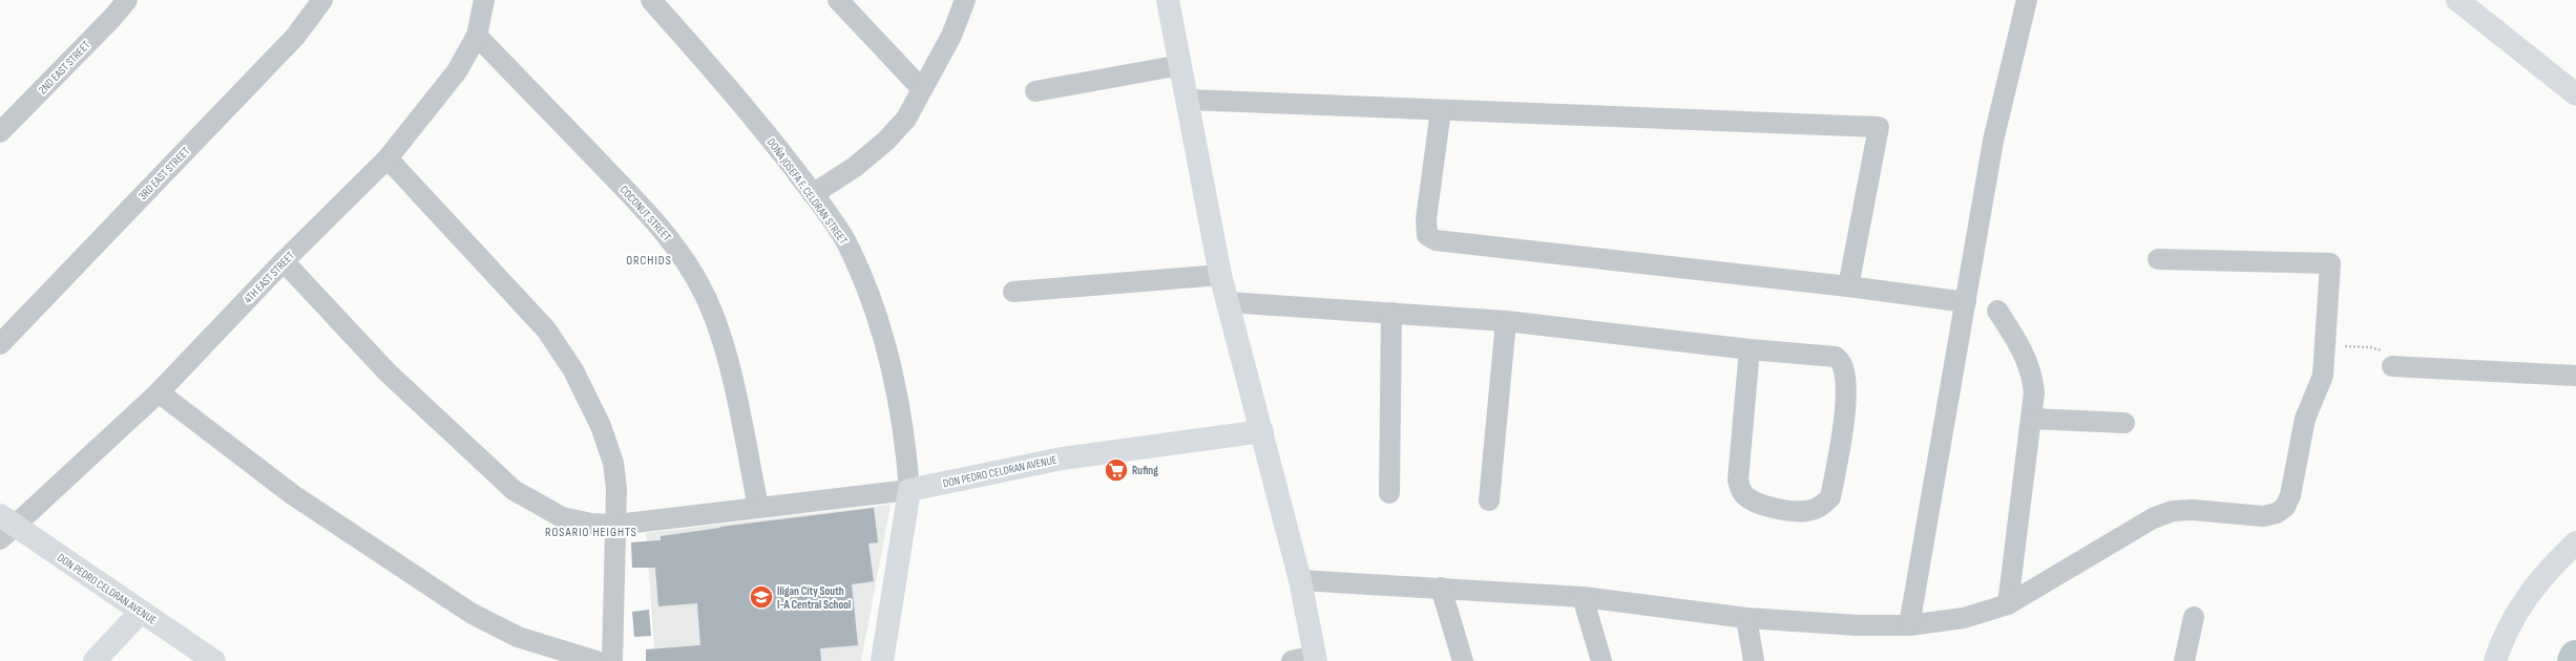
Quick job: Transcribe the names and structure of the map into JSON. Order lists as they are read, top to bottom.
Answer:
{
  "streets": {
    "street": [
      "2ND EAST STREET",
      "3RD EAST STREET",
      "DOÑA JOSEFA F. CELDRAN STREET",
      "COCONUT STREET",
      "4TH EAST STREET",
      "DON PEDRO CELDRAN AVENUE"
    ]
  },
  "crossings": [
    ["DOÑA JOSEFA F. CELDRAN STREET", "DON PEDRO CELDRAN AVENUE"],
    ["COCONUT STREET", "4TH EAST STREET"],
    ["4TH EAST STREET", "DON PEDRO CELDRAN AVENUE"]
  ],
  "districts": ["ORCHIDS", "ROSARIO HEIGHTS"],
  "places": {
    "supermarket": ["Rufing"],
    "school or university": ["Iligan City South I-A Central School"]
  }
}
